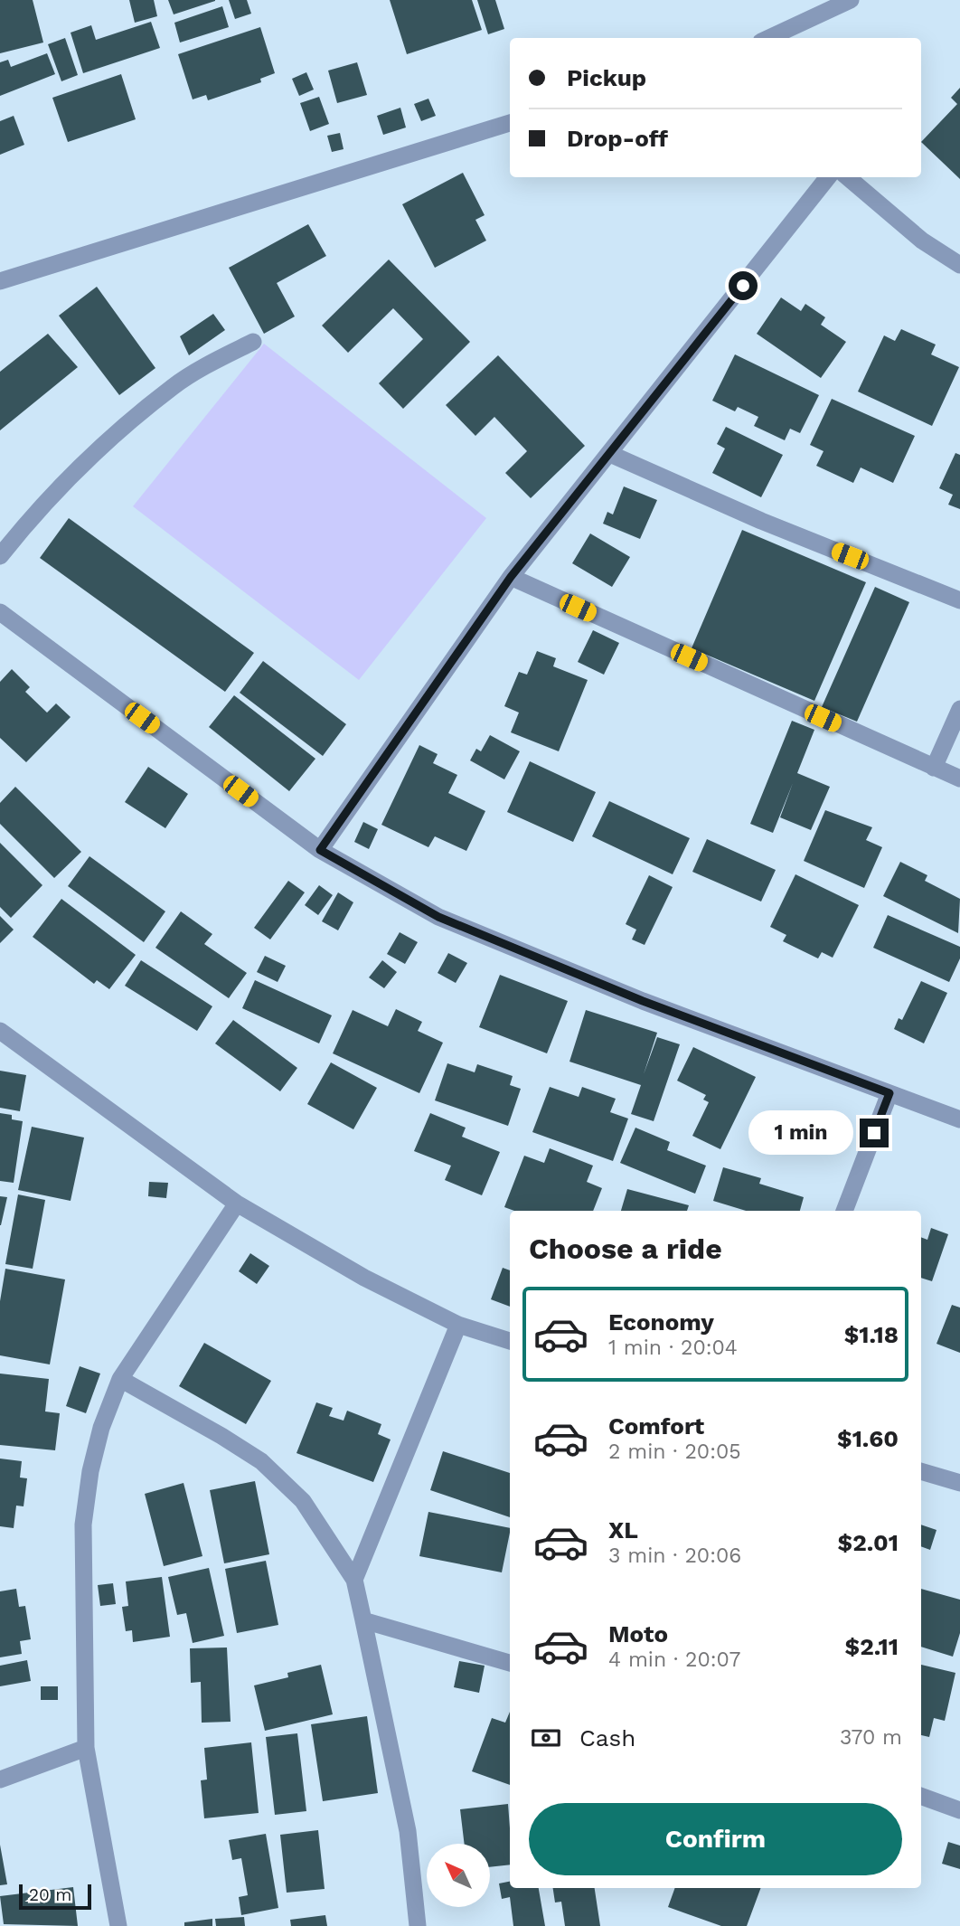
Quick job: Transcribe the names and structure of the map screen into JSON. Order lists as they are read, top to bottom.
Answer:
{
  "scale_bar": "20 m",
  "north": "top left",
  "page": {
    "banner": ["Pickup", "Drop-off"],
    "bubble": "1 min",
    "heading": "Choose a ride",
    "list": [
      {
        "name": "Economy",
        "note": "1 min · 20:04",
        "value": "$1.18"
      },
      {
        "name": "Comfort",
        "note": "2 min · 20:05",
        "value": "$1.60"
      },
      {
        "name": "XL",
        "note": "3 min · 20:06",
        "value": "$2.01"
      },
      {
        "name": "Moto",
        "note": "4 min · 20:07",
        "value": "$2.11"
      }
    ],
    "pay": ["Cash", "370 m"],
    "buttons": "Confirm",
    "scale": "20 m"
  }
}
